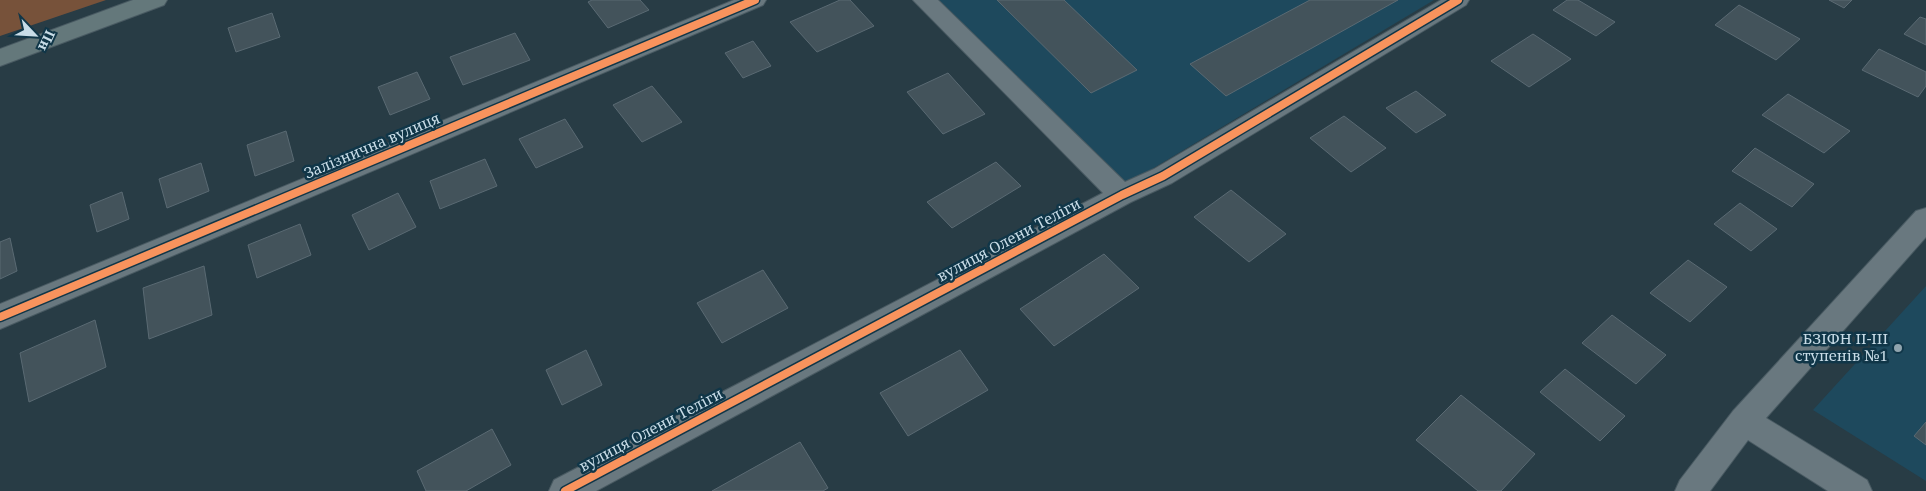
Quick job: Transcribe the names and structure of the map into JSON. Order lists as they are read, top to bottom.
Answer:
{
  "streets": {
    "street": ["Залізнична вулиця", "вулиця Олени Теліги"]
  },
  "places": ["БЗІФН ІІ-ІІІ ступенів №1"],
  "north": "bottom right"
}
